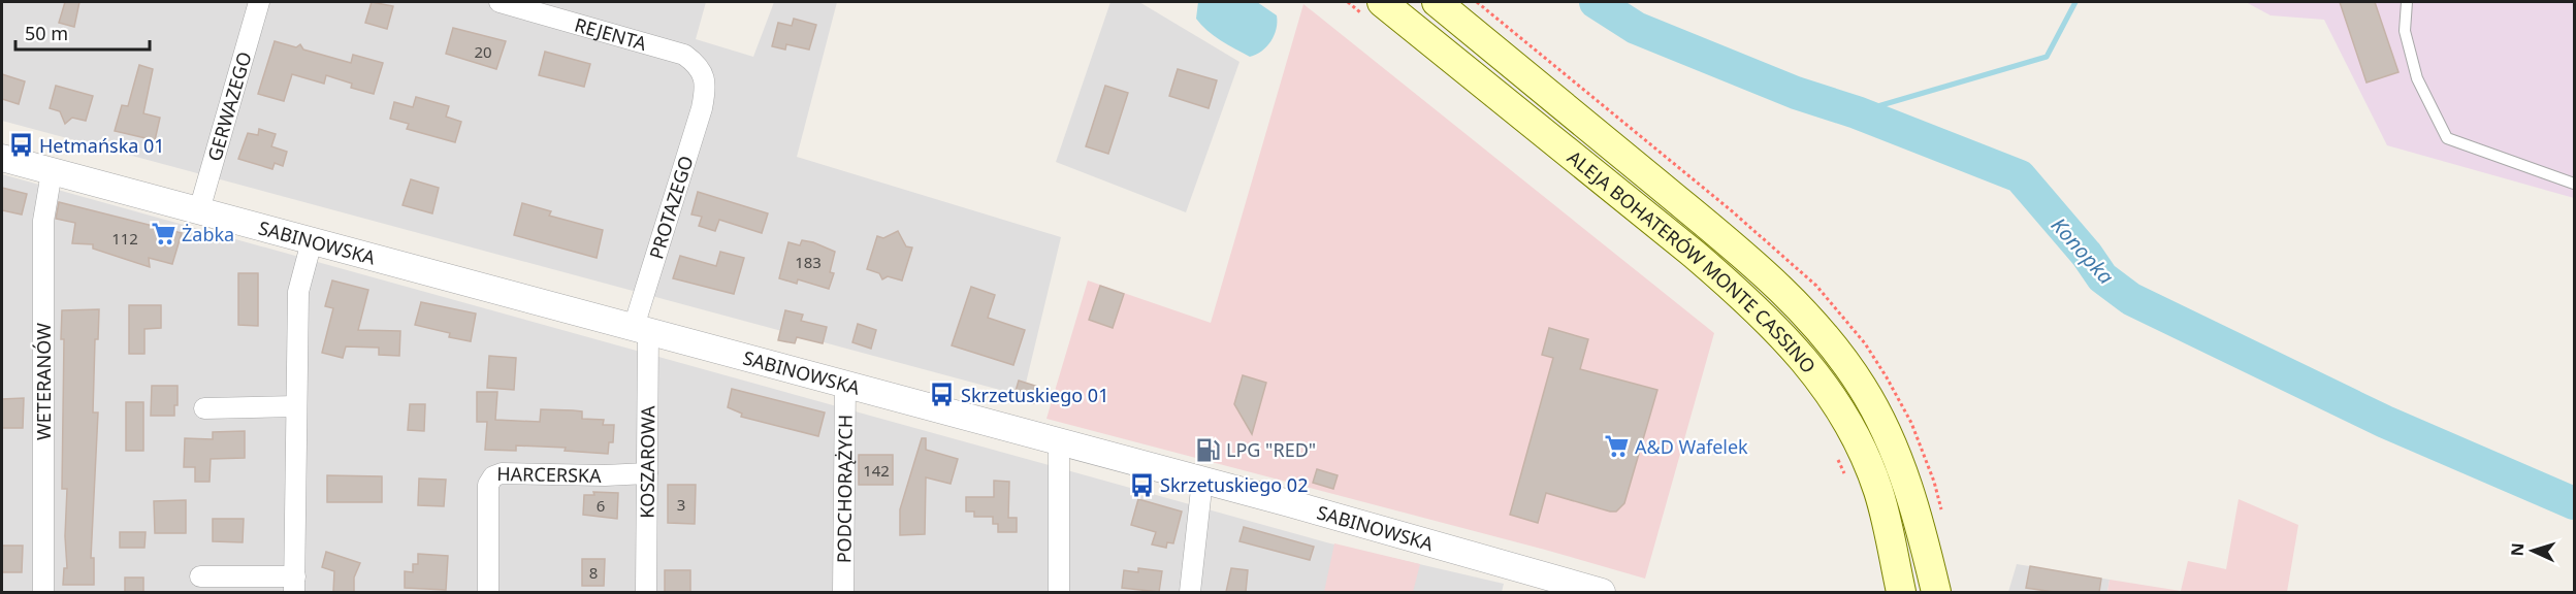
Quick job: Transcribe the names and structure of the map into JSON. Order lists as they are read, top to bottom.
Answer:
{
  "streets": {
    "main road": ["ALEJA BOHATERÓW MONTE CASSINO"],
    "street": [
      "REJENTA",
      "GERWAZEGO",
      "PROTAZEGO",
      "SABINOWSKA",
      "WETERANÓW",
      "KOSZAROWA",
      "HARCERSKA",
      "PODCHORĄŻYCH"
    ]
  },
  "crossings": [
    ["REJENTA", "PROTAZEGO"],
    ["GERWAZEGO", "SABINOWSKA"],
    ["PROTAZEGO", "SABINOWSKA"],
    ["PROTAZEGO", "KOSZAROWA"],
    ["SABINOWSKA", "WETERANÓW"],
    ["SABINOWSKA", "KOSZAROWA"],
    ["SABINOWSKA", "PODCHORĄŻYCH"],
    ["KOSZAROWA", "HARCERSKA"]
  ],
  "water": ["Konopka"],
  "places": {
    "bus stop": ["Hetmańska 01", "Skrzetuskiego 01", "Skrzetuskiego 02"],
    "supermarket": ["Żabka", "A&D Wafelek"],
    "fuel station": ["LPG \"RED\""]
  },
  "house_numbers": [
    "20",
    "112",
    "183",
    "142",
    "3",
    "6",
    "8"
  ],
  "scale_bar": "50 m",
  "north": "left"
}
